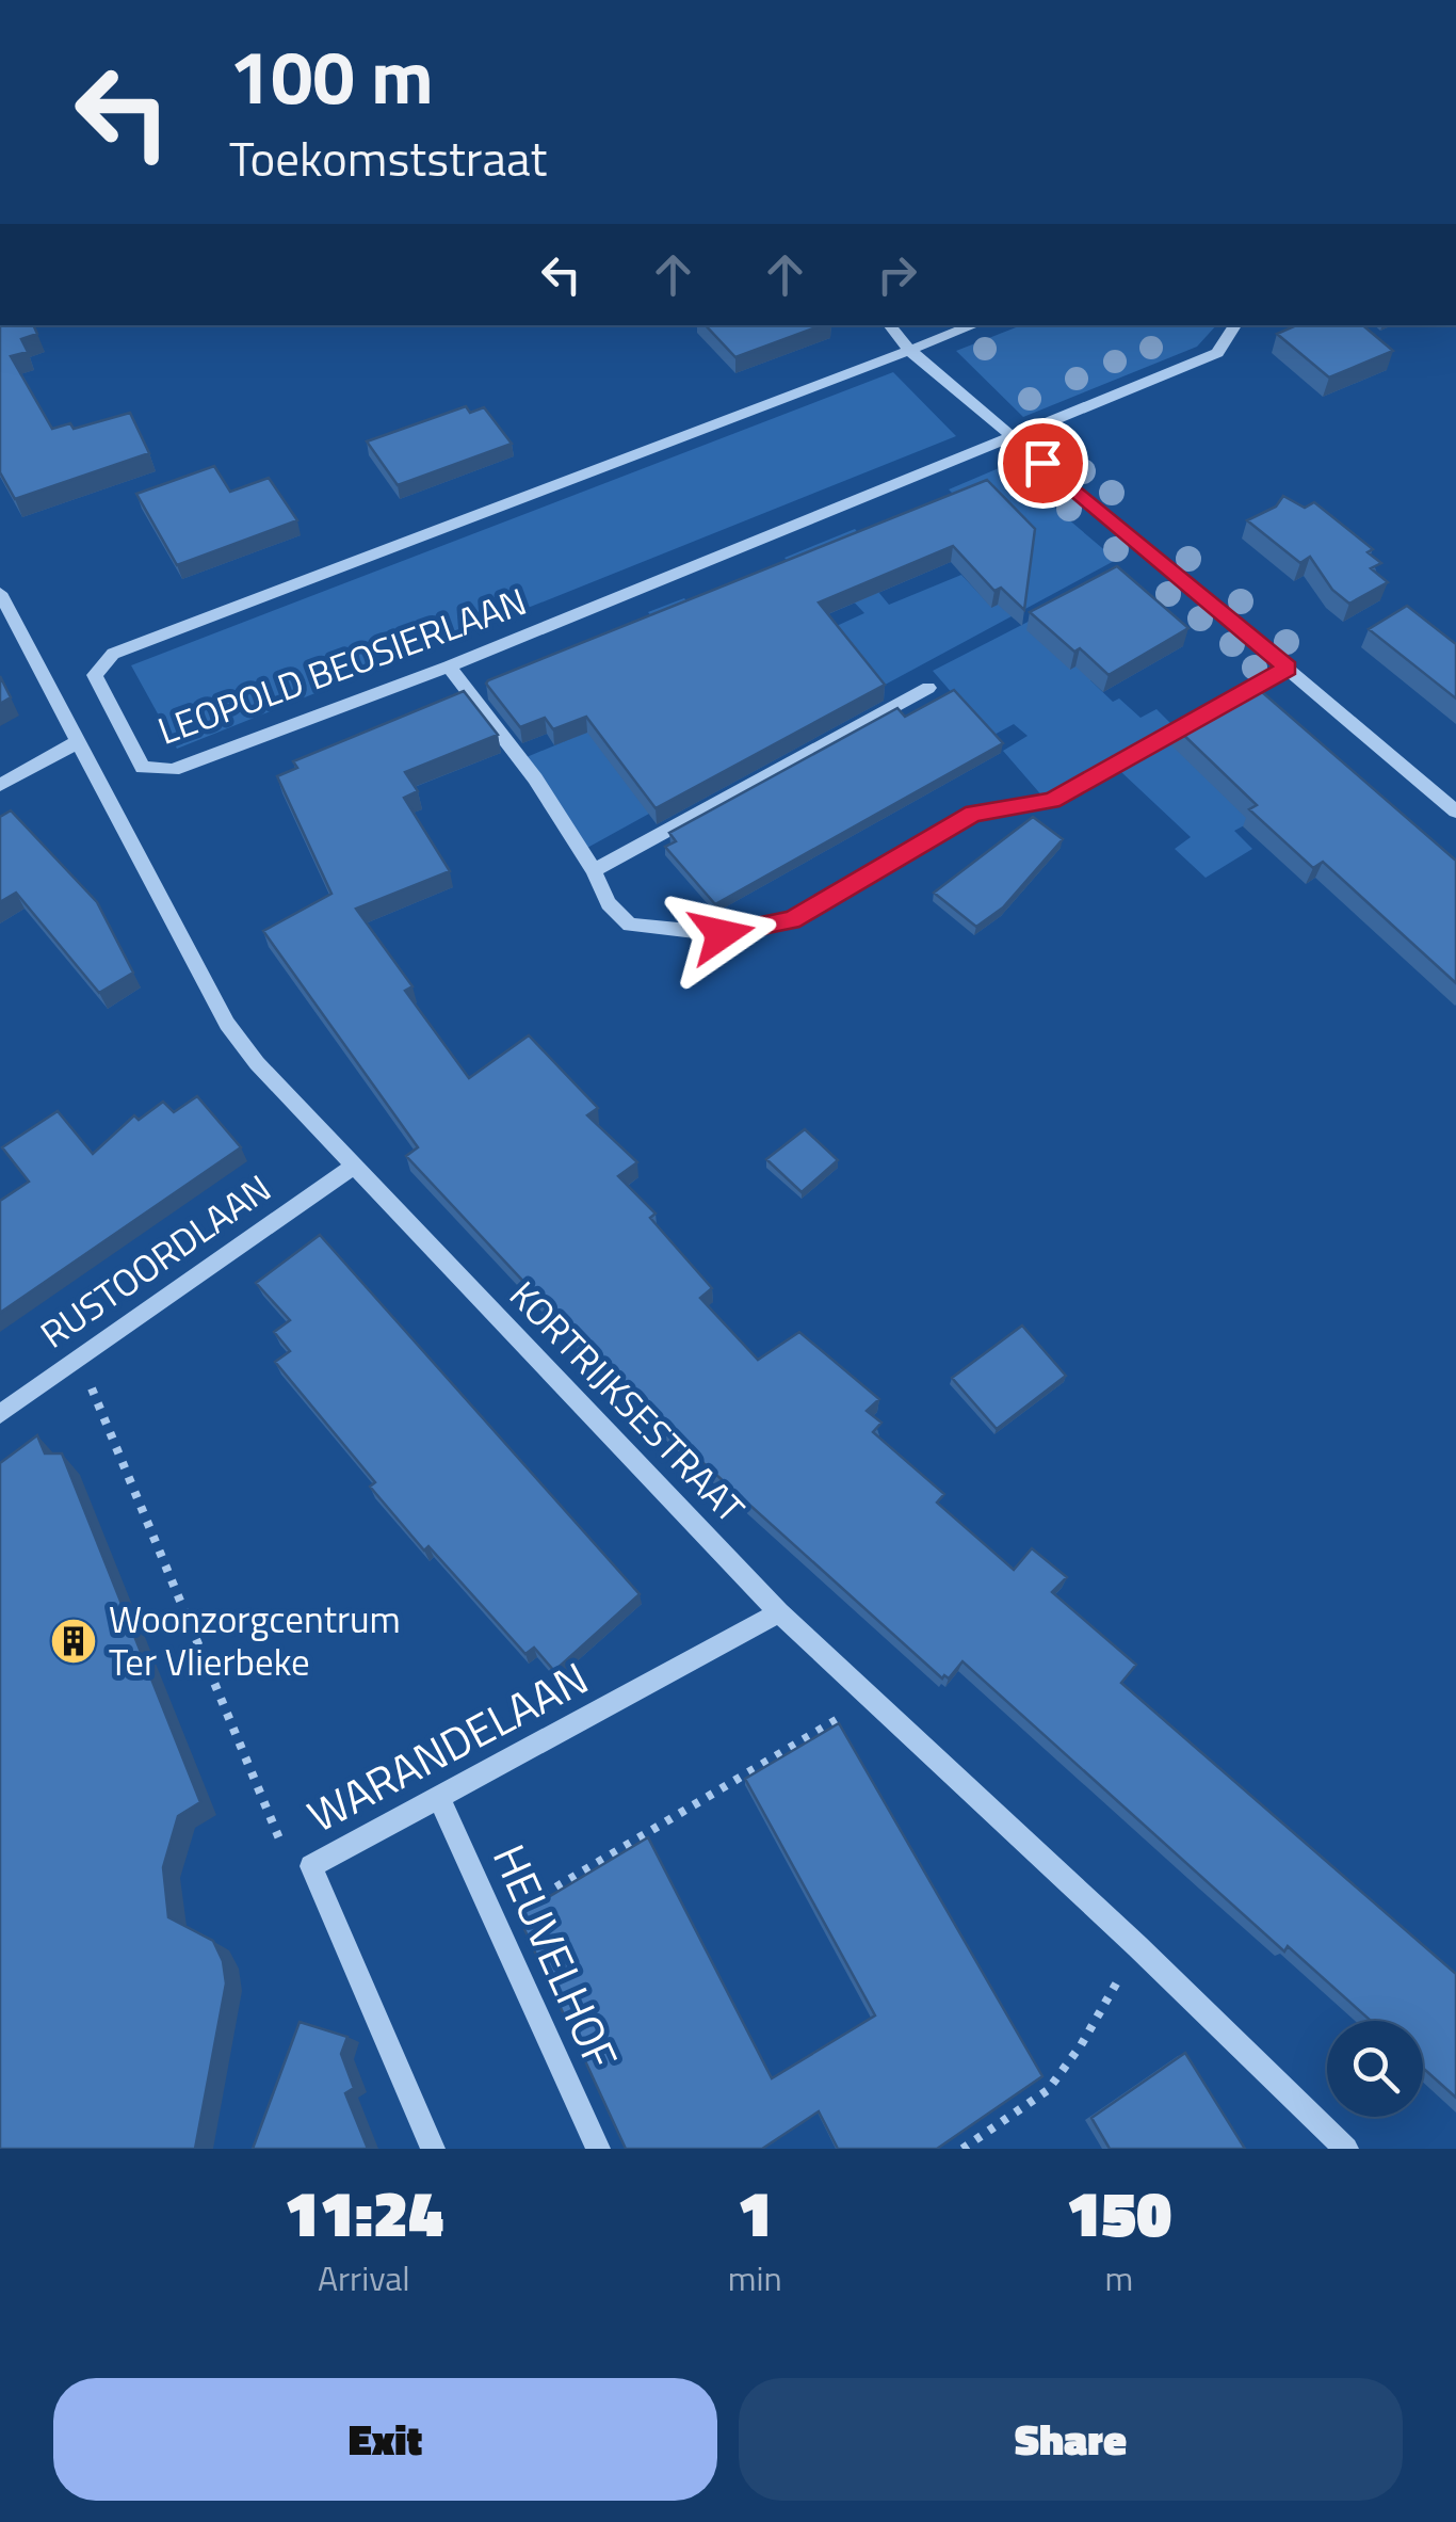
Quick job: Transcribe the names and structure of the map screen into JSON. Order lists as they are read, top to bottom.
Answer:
{
  "streets": {
    "street": [
      "LEOPOLD BEOSIERLAAN",
      "RUSTOORDLAAN",
      "KORTRIJKSESTRAAT",
      "WARANDELAAN",
      "HEUVELHOF"
    ]
  },
  "crossings": [
    ["RUSTOORDLAAN", "KORTRIJKSESTRAAT"],
    ["KORTRIJKSESTRAAT", "WARANDELAAN"],
    ["WARANDELAAN", "HEUVELHOF"]
  ],
  "places": {
    "building": ["Woonzorgcentrum Ter Vlierbeke"]
  },
  "page": {
    "turn": ["100 m", "Toekomststraat"],
    "eta": [
      "11:24",
      "Arrival",
      "1",
      "min",
      "150",
      "m"
    ],
    "buttons": ["Exit", "Share"]
  }
}
